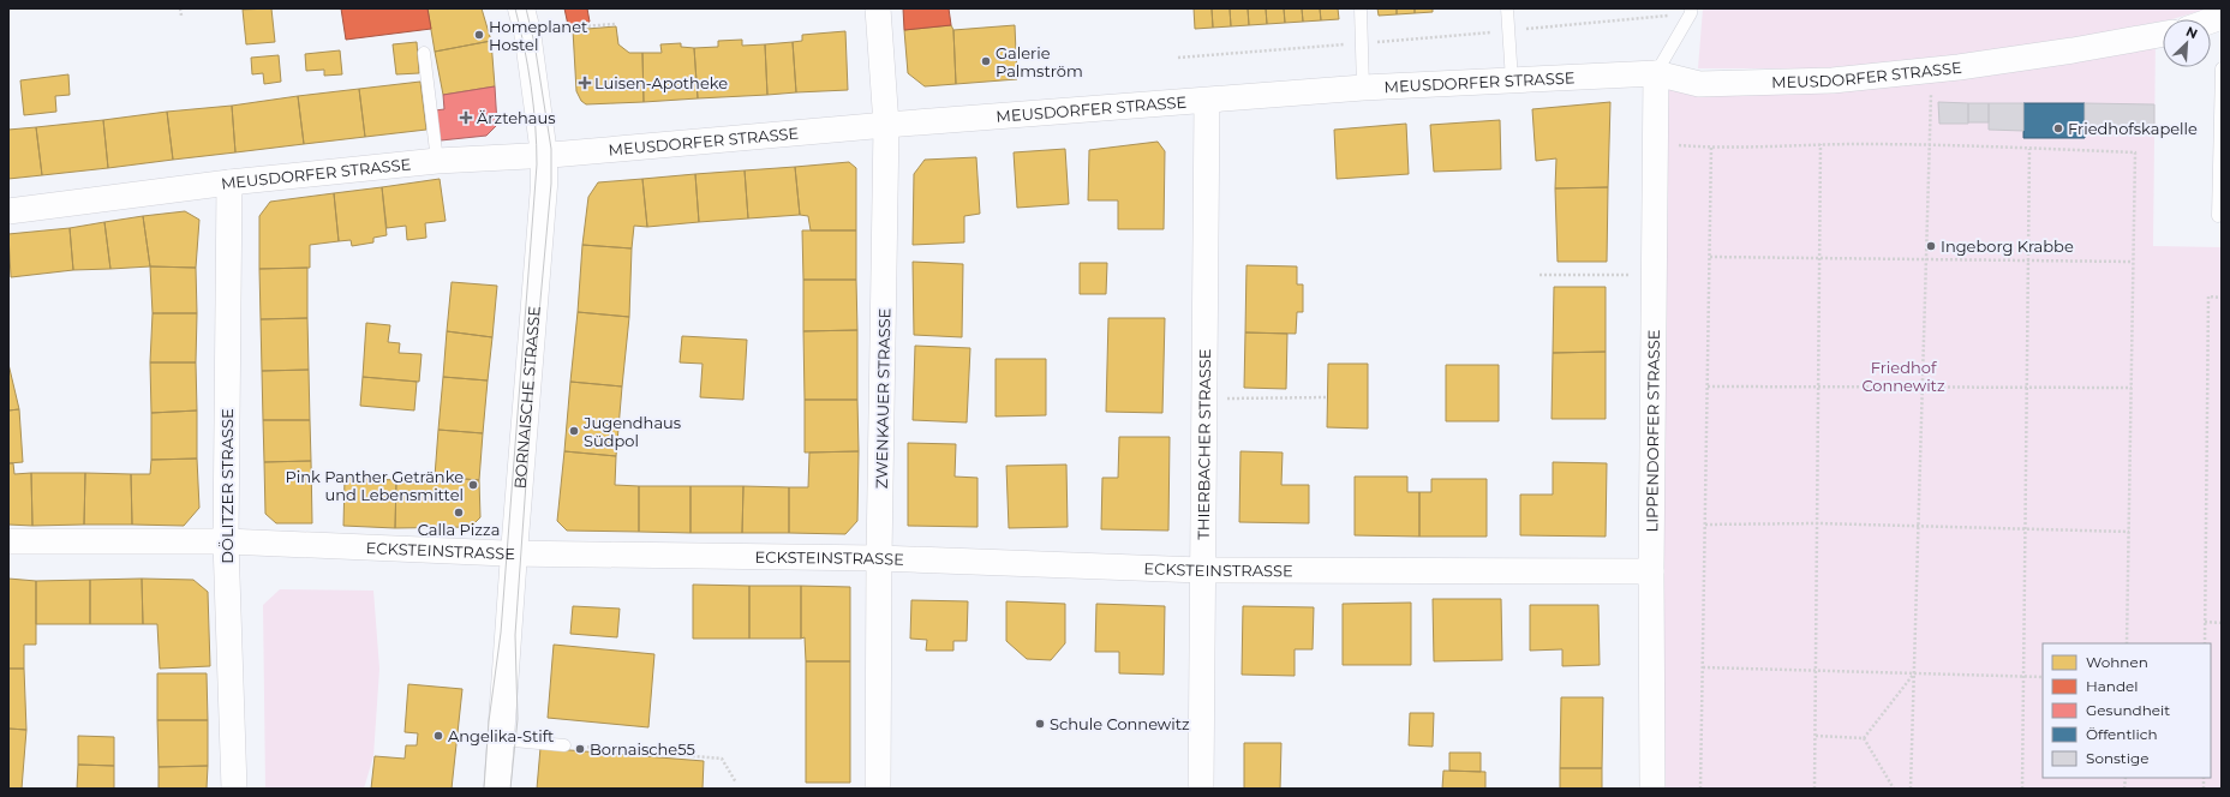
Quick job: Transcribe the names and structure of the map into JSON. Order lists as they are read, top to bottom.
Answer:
{
  "streets": {
    "main road": ["BORNAISCHE STRASSE"],
    "street": [
      "MEUSDORFER STRASSE",
      "ZWENKAUER STRASSE",
      "LIPPENDORFER STRASSE",
      "THIERBACHER STRASSE",
      "DÖLITZER STRASSE",
      "ECKSTEINSTRASSE"
    ]
  },
  "crossings": [
    ["MEUSDORFER STRASSE", "BORNAISCHE STRASSE"],
    ["MEUSDORFER STRASSE", "ZWENKAUER STRASSE"],
    ["MEUSDORFER STRASSE", "LIPPENDORFER STRASSE"],
    ["MEUSDORFER STRASSE", "THIERBACHER STRASSE"],
    ["MEUSDORFER STRASSE", "DÖLITZER STRASSE"],
    ["BORNAISCHE STRASSE", "ECKSTEINSTRASSE"],
    ["ZWENKAUER STRASSE", "ECKSTEINSTRASSE"],
    ["LIPPENDORFER STRASSE", "ECKSTEINSTRASSE"],
    ["THIERBACHER STRASSE", "ECKSTEINSTRASSE"],
    ["DÖLITZER STRASSE", "ECKSTEINSTRASSE"]
  ],
  "parks": ["Friedhof Connewitz"],
  "places": {
    "other": [
      "Homeplanet Hostel",
      "Galerie Palmström",
      "Friedhofskapelle",
      "Ingeborg Krabbe",
      "Jugendhaus Südpol",
      "Pink Panther Getränke und Lebensmittel",
      "Calla Pizza",
      "Schule Connewitz",
      "Angelika-Stift",
      "Bornaische55"
    ],
    "health": ["Luisen-Apotheke", "Ärztehaus"]
  },
  "legend": [
    "Wohnen",
    "Handel",
    "Gesundheit",
    "Öffentlich",
    "Sonstige"
  ],
  "north": "top right"
}
